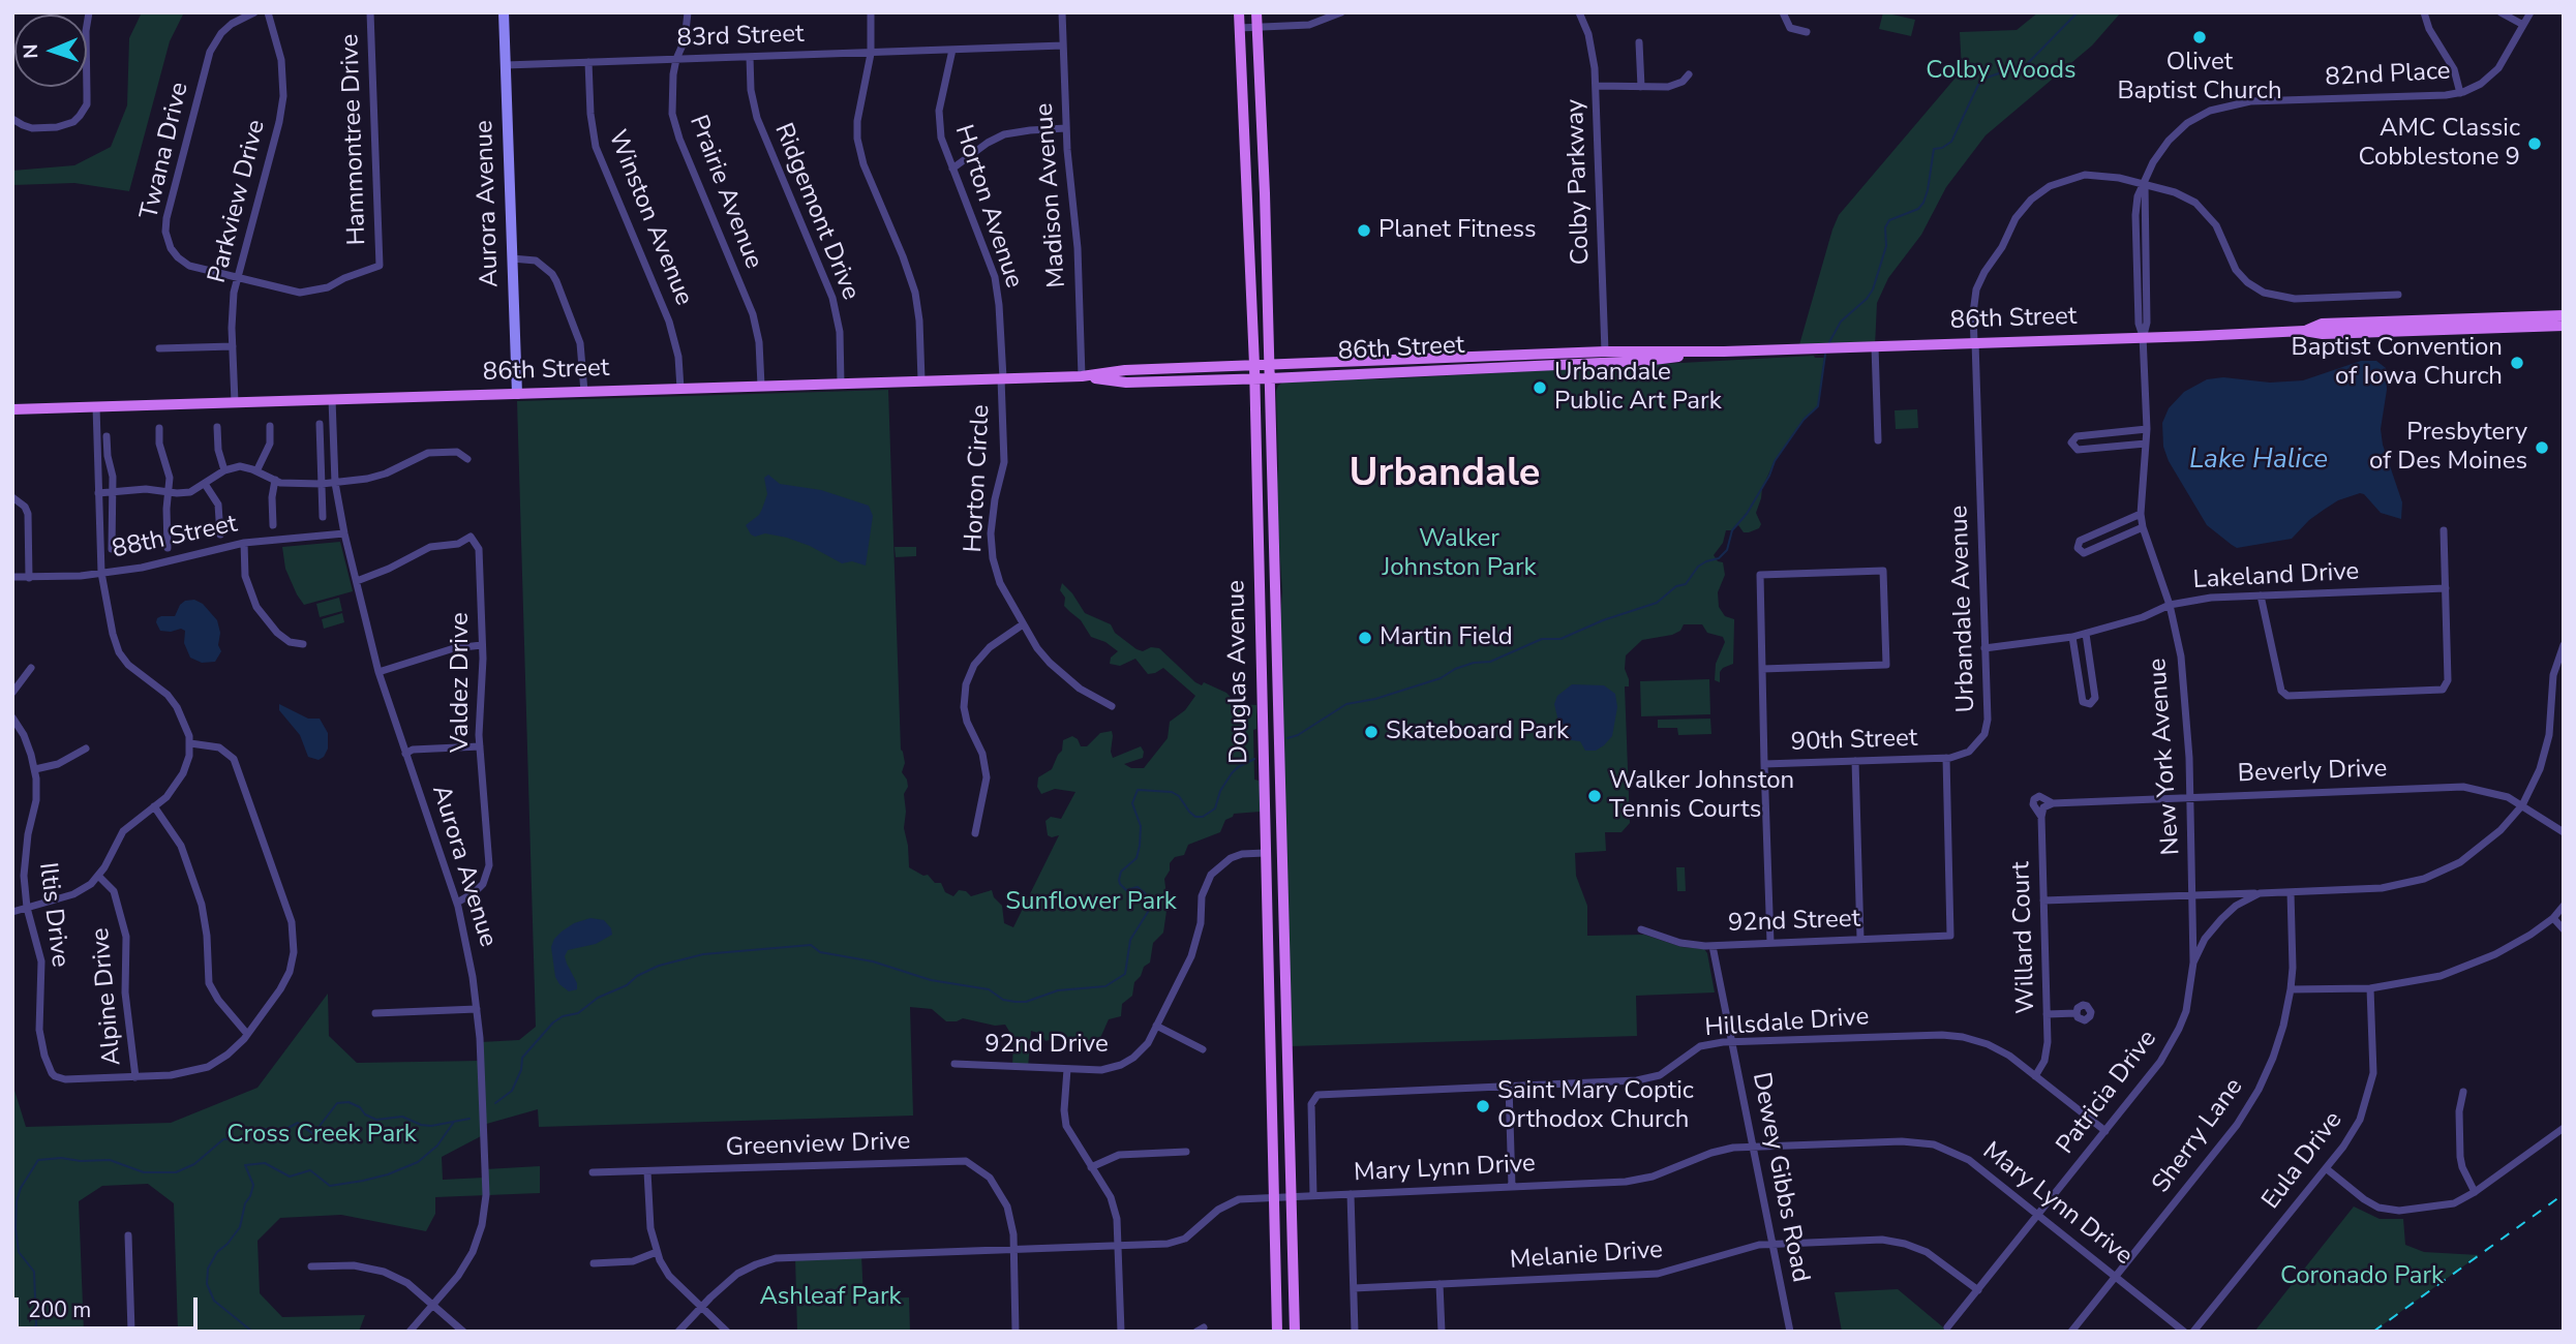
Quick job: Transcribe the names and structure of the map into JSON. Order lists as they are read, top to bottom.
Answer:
{
  "streets": {
    "main road": ["86th Street", "Douglas Avenue"],
    "street": [
      "83rd Street",
      "82nd Place",
      "Hammontree Drive",
      "Twana Drive",
      "Colby Parkway",
      "Prairie Avenue",
      "Madison Avenue",
      "Parkview Drive",
      "Aurora Avenue",
      "Horton Avenue",
      "Ridgemont Drive",
      "Winston Avenue",
      "Horton Circle",
      "88th Street",
      "Lakeland Drive",
      "Urbandale Avenue",
      "Valdez Drive",
      "90th Street",
      "New York Avenue",
      "Beverly Drive",
      "Iltis Drive",
      "92nd Street",
      "Willard Court",
      "Alpine Drive",
      "Hillsdale Drive",
      "92nd Drive",
      "Patricia Drive",
      "Sherry Lane",
      "Greenview Drive",
      "Eula Drive",
      "Mary Lynn Drive",
      "Dewey Gibbs Road",
      "Melanie Drive"
    ]
  },
  "crossings": [
    ["83rd Street", "Prairie Avenue"],
    ["83rd Street", "Madison Avenue"],
    ["83rd Street", "Aurora Avenue"],
    ["83rd Street", "Horton Avenue"],
    ["83rd Street", "Ridgemont Drive"],
    ["83rd Street", "Winston Avenue"],
    ["82nd Place", "New York Avenue"],
    ["Hammontree Drive", "Twana Drive"],
    ["Hammontree Drive", "Parkview Drive"],
    ["Twana Drive", "Parkview Drive"],
    ["Colby Parkway", "86th Street"],
    ["Prairie Avenue", "86th Street"],
    ["Madison Avenue", "86th Street"],
    ["Parkview Drive", "86th Street"],
    ["Aurora Avenue", "86th Street"],
    ["Aurora Avenue", "88th Street"],
    ["Aurora Avenue", "Valdez Drive"],
    ["Horton Avenue", "86th Street"],
    ["Horton Avenue", "Horton Circle"],
    ["Ridgemont Drive", "86th Street"],
    ["Winston Avenue", "86th Street"],
    ["86th Street", "Horton Circle"],
    ["86th Street", "Urbandale Avenue"],
    ["86th Street", "Douglas Avenue"],
    ["86th Street", "New York Avenue"],
    ["Lakeland Drive", "Urbandale Avenue"],
    ["Lakeland Drive", "New York Avenue"],
    ["Urbandale Avenue", "90th Street"],
    ["Urbandale Avenue", "New York Avenue"],
    ["Urbandale Avenue", "92nd Street"],
    ["Douglas Avenue", "92nd Drive"],
    ["Douglas Avenue", "Mary Lynn Drive"],
    ["90th Street", "92nd Street"],
    ["New York Avenue", "Beverly Drive"],
    ["New York Avenue", "Patricia Drive"],
    ["Beverly Drive", "Willard Court"],
    ["Beverly Drive", "Patricia Drive"],
    ["Iltis Drive", "Alpine Drive"],
    ["92nd Street", "Dewey Gibbs Road"],
    ["Willard Court", "Hillsdale Drive"],
    ["Hillsdale Drive", "Patricia Drive"],
    ["Hillsdale Drive", "Mary Lynn Drive"],
    ["Hillsdale Drive", "Dewey Gibbs Road"],
    ["Patricia Drive", "Sherry Lane"],
    ["Patricia Drive", "Mary Lynn Drive"],
    ["Patricia Drive", "Melanie Drive"],
    ["Sherry Lane", "Mary Lynn Drive"],
    ["Greenview Drive", "Mary Lynn Drive"],
    ["Mary Lynn Drive", "Dewey Gibbs Road"],
    ["Dewey Gibbs Road", "Melanie Drive"]
  ],
  "districts": ["Urbandale"],
  "water": ["Lake Halice"],
  "parks": [
    "Colby Woods",
    "Walker Johnston Park",
    "Sunflower Park",
    "Cross Creek Park",
    "Coronado Park",
    "Ashleaf Park"
  ],
  "places": [
    "Olivet Baptist Church",
    "AMC Classic Cobblestone 9",
    "Planet Fitness",
    "Baptist Convention of Iowa Church",
    "Urbandale Public Art Park",
    "Presbytery of Des Moines",
    "Martin Field",
    "Skateboard Park",
    "Walker Johnston Tennis Courts",
    "Saint Mary Coptic Orthodox Church"
  ],
  "scale_bar": "200 m",
  "north": "left"
}
